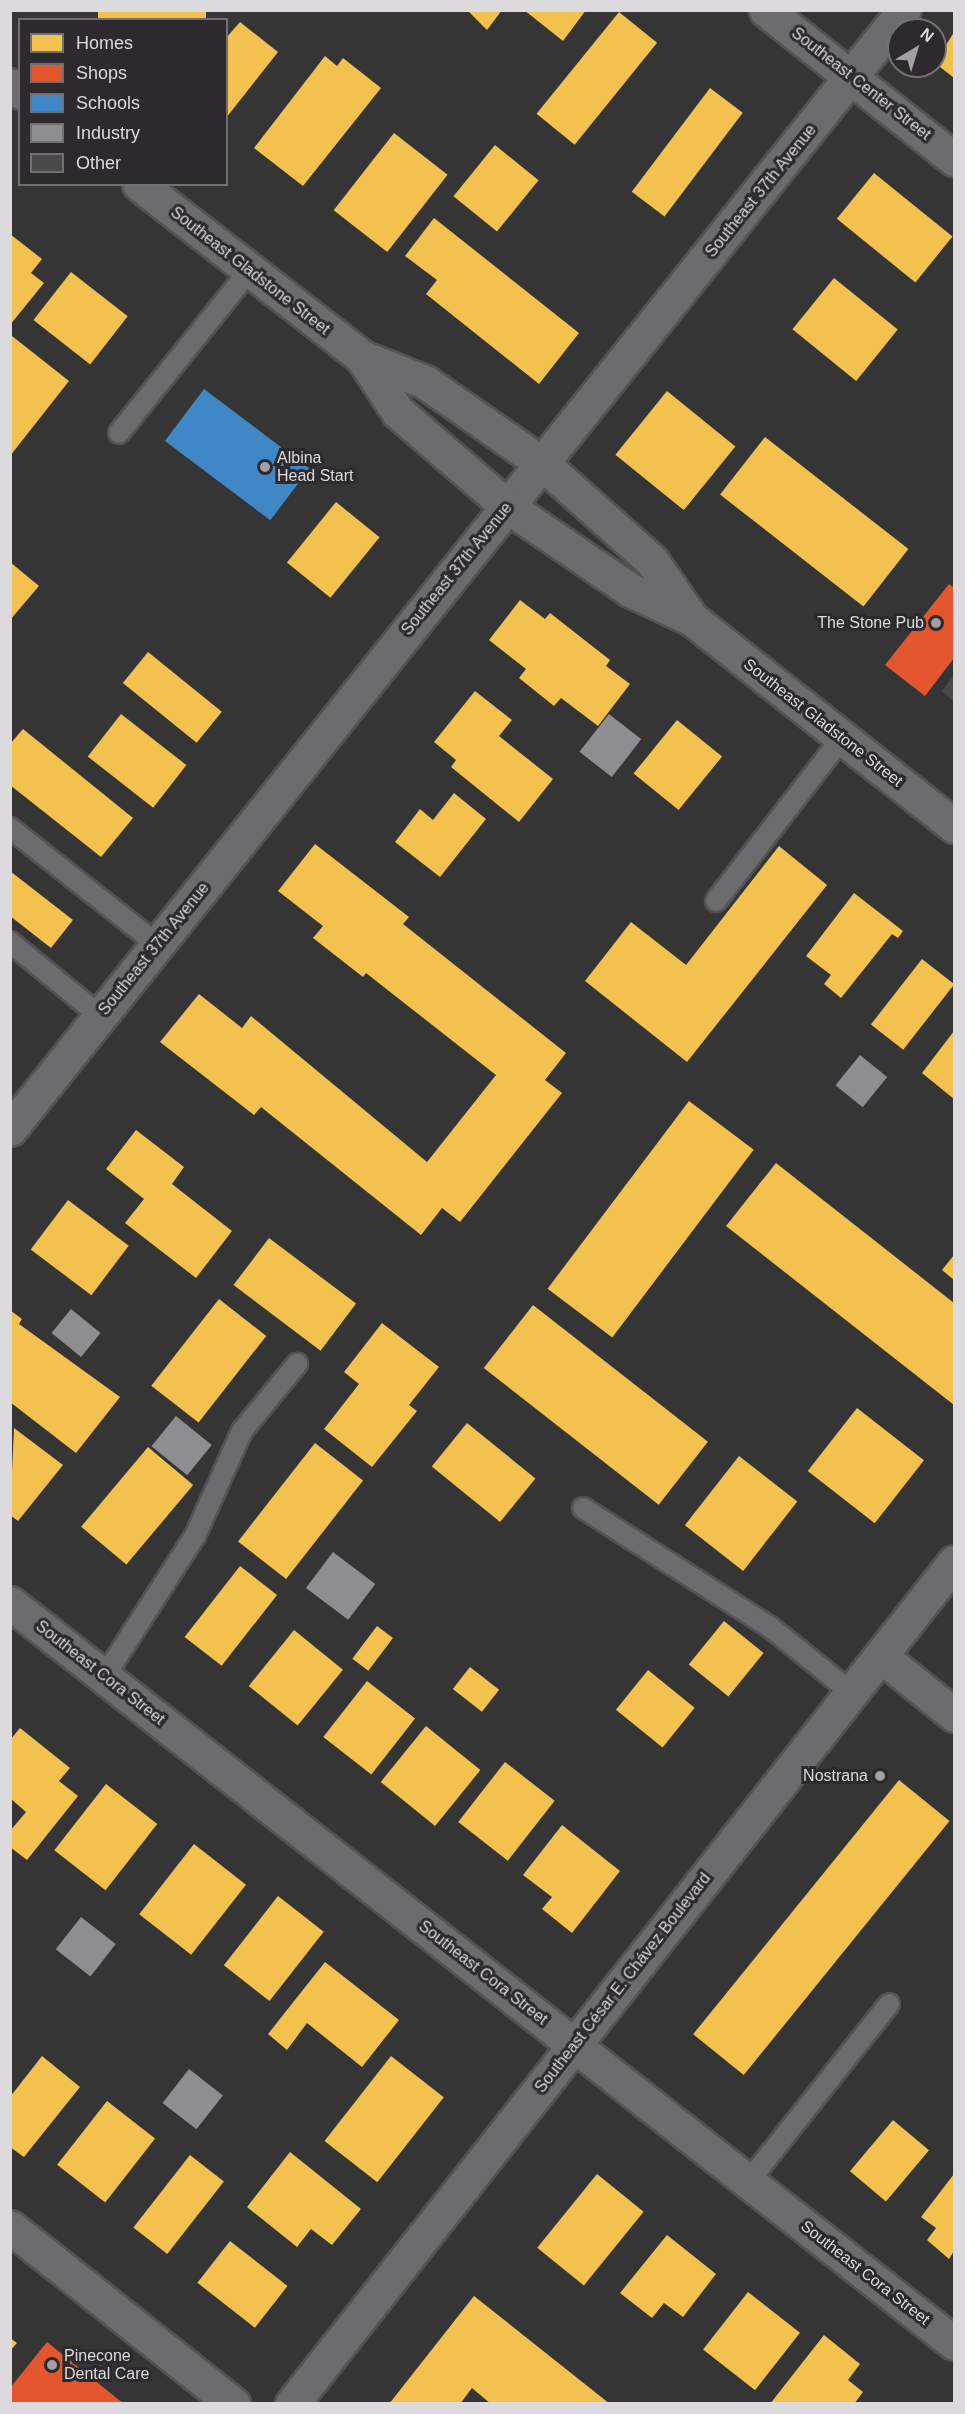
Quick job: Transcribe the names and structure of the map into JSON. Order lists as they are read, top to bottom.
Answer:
{
  "streets": {
    "street": [
      "Southeast Center Street",
      "Southeast 37th Avenue",
      "Southeast Gladstone Street",
      "Southeast Cora Street",
      "Southeast César E. Chávez Boulevard"
    ]
  },
  "crossings": [
    ["Southeast Center Street", "Southeast 37th Avenue"],
    ["Southeast 37th Avenue", "Southeast Gladstone Street"],
    ["Southeast Cora Street", "Southeast César E. Chávez Boulevard"]
  ],
  "places": [
    "Albina Head Start",
    "The Stone Pub",
    "Nostrana",
    "Pinecone Dental Care"
  ],
  "legend": [
    "Homes",
    "Shops",
    "Schools",
    "Industry",
    "Other"
  ],
  "north": "top right"
}
